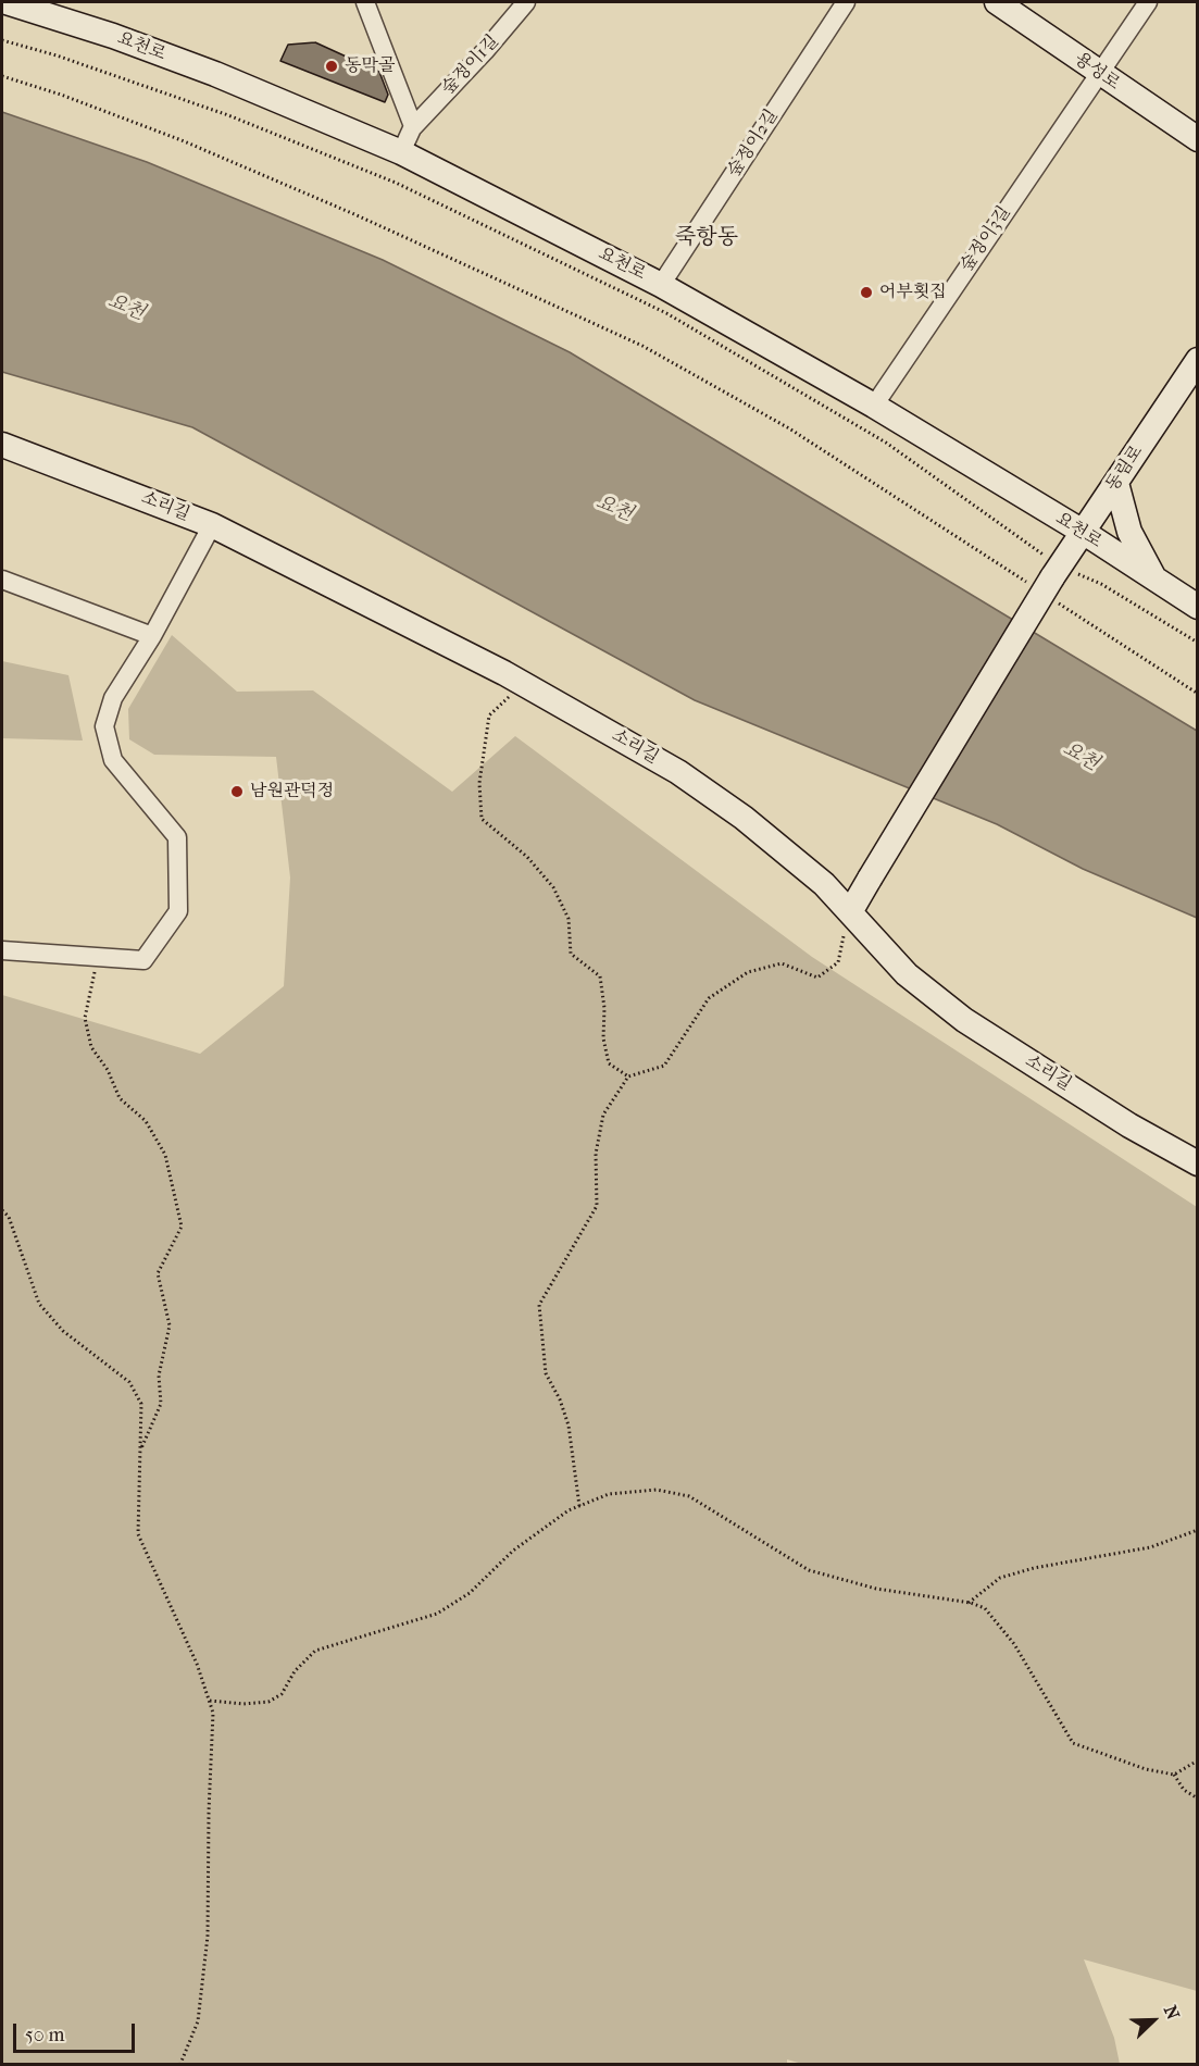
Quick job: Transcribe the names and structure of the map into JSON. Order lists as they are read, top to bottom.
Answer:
{
  "streets": {
    "street": [
      "요천로",
      "숲정이1길",
      "용성로",
      "숲정이2길",
      "숲정이3길",
      "동림로",
      "소리길"
    ]
  },
  "crossings": [
    ["요천로", "숲정이1길"],
    ["요천로", "숲정이2길"],
    ["요천로", "숲정이3길"],
    ["요천로", "동림로"],
    ["용성로", "숲정이3길"],
    ["동림로", "소리길"]
  ],
  "districts": ["죽항동"],
  "water": ["요천"],
  "places": ["동막골", "어부횟집", "남원관덕정"],
  "scale_bar": "50 m",
  "north": "top right"
}
